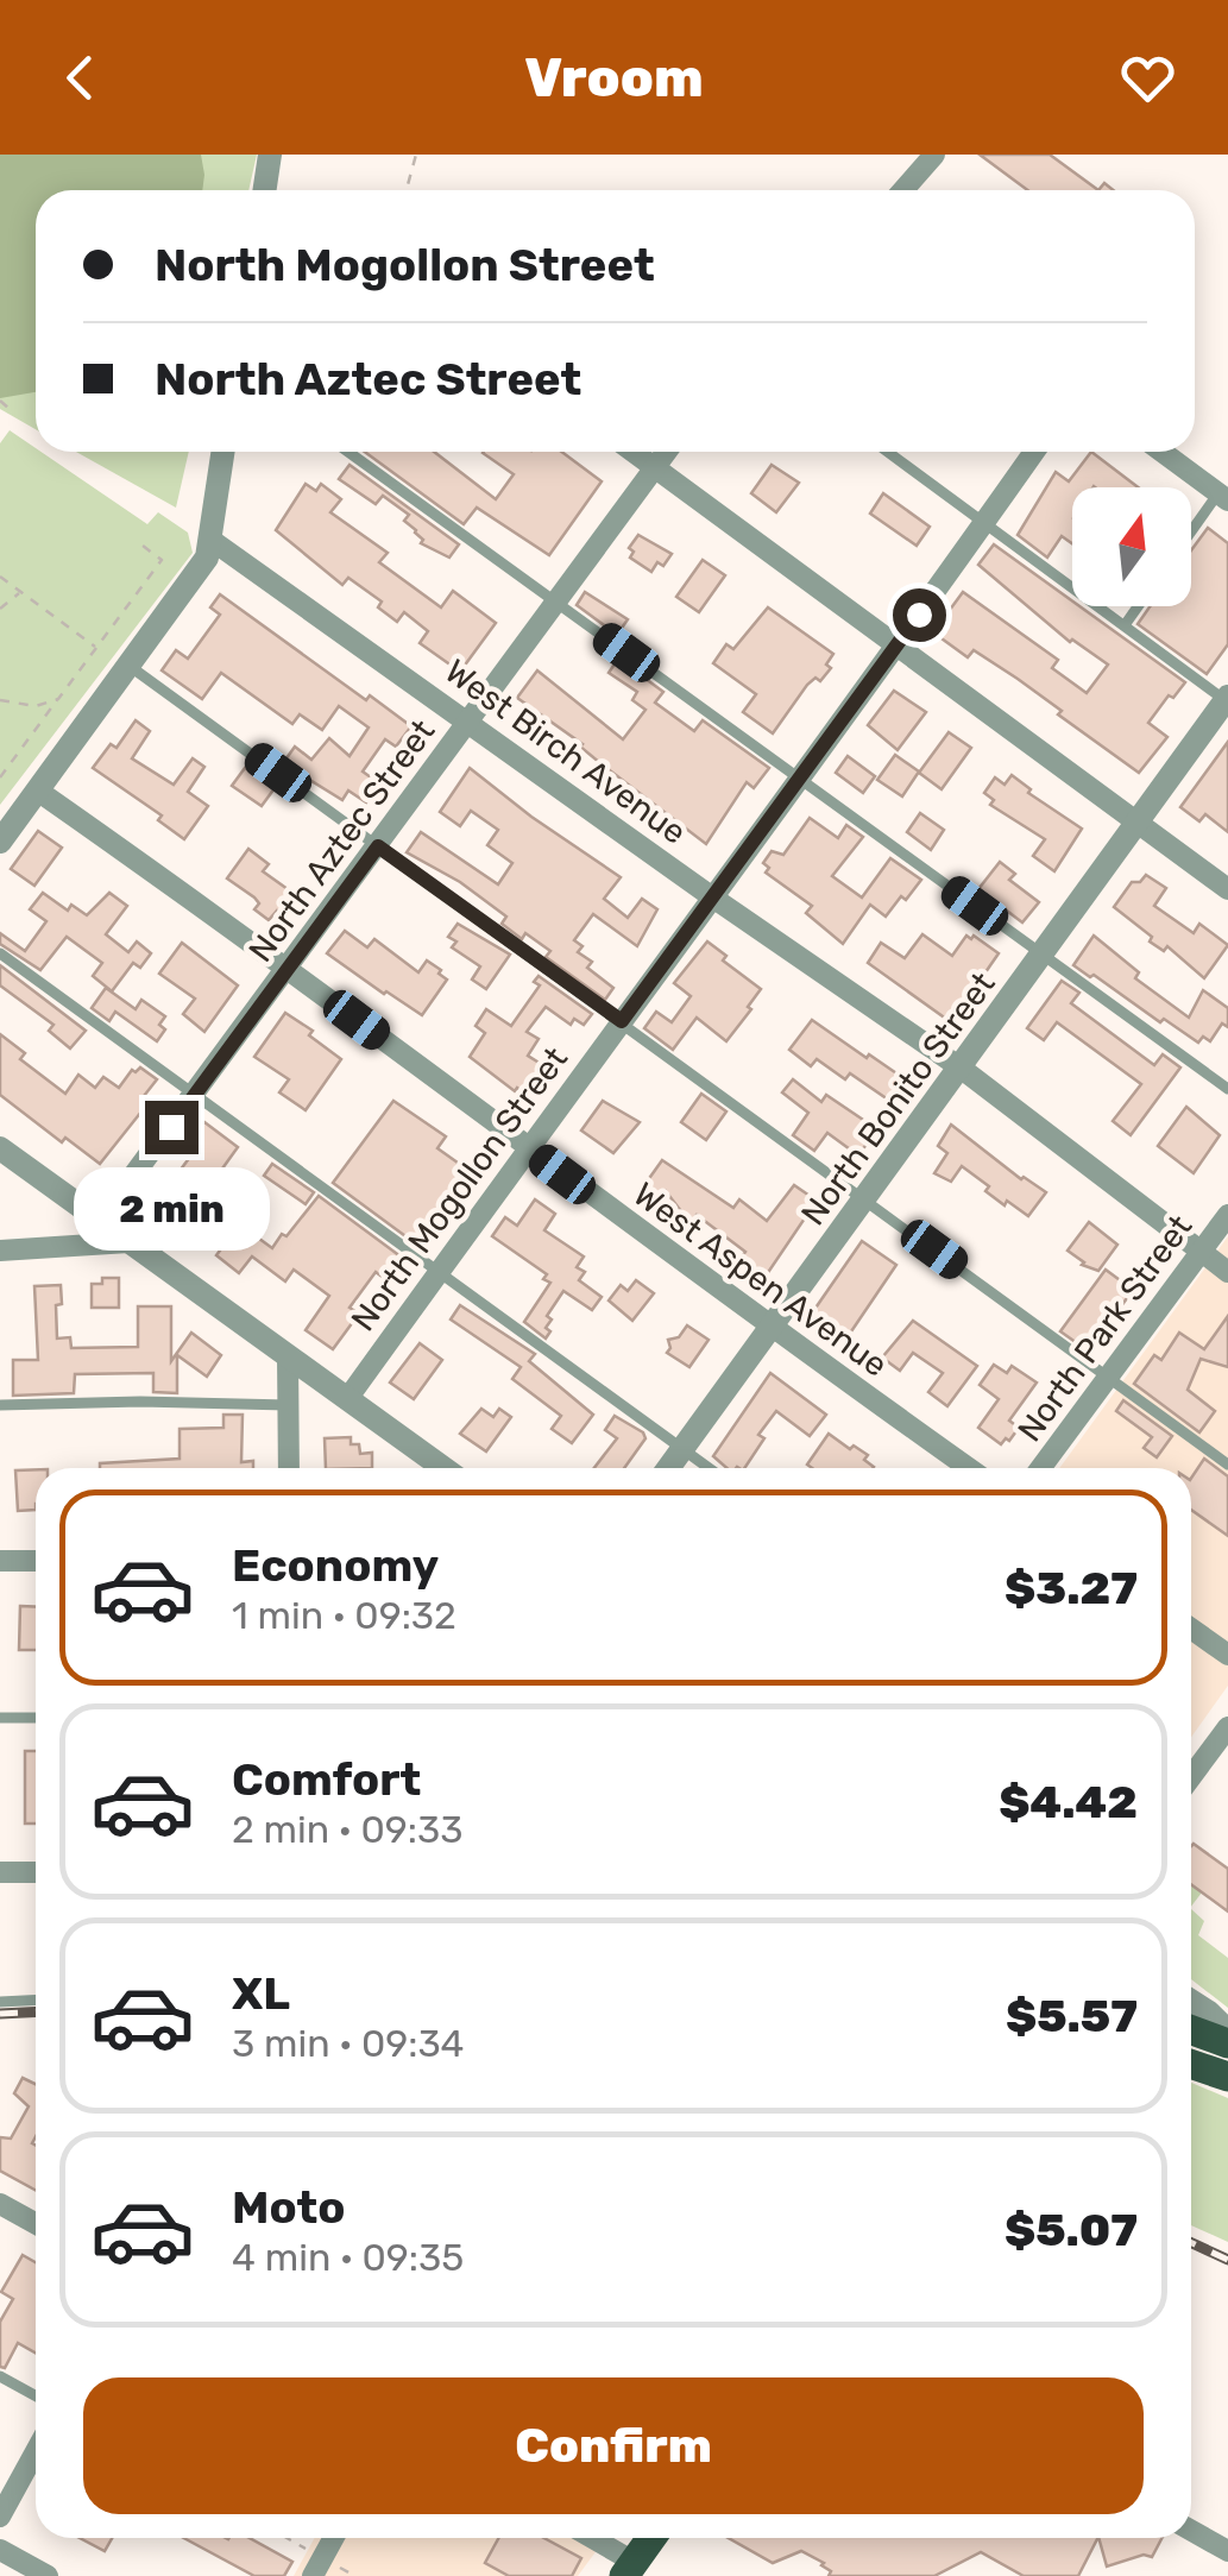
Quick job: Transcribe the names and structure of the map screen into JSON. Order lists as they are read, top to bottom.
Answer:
{
  "streets": {
    "street": [
      "West Birch Avenue",
      "North Aztec Street",
      "North Bonito Street",
      "North Mogollon Street",
      "West Aspen Avenue",
      "North Park Street"
    ]
  },
  "crossings": [
    ["West Birch Avenue", "North Aztec Street"],
    ["West Birch Avenue", "North Bonito Street"],
    ["West Birch Avenue", "North Mogollon Street"],
    ["West Birch Avenue", "North Park Street"],
    ["North Aztec Street", "West Aspen Avenue"],
    ["North Bonito Street", "West Aspen Avenue"],
    ["North Mogollon Street", "West Aspen Avenue"]
  ],
  "north": "top",
  "page": {
    "header": "Vroom",
    "banner": ["North Mogollon Street", "North Aztec Street"],
    "bubble": "2 min",
    "list": [
      {
        "name": "Economy",
        "note": "1 min · 09:32",
        "value": "$3.27"
      },
      {
        "name": "Comfort",
        "note": "2 min · 09:33",
        "value": "$4.42"
      },
      {
        "name": "XL",
        "note": "3 min · 09:34",
        "value": "$5.57"
      },
      {
        "name": "Moto",
        "note": "4 min · 09:35",
        "value": "$5.07"
      }
    ],
    "buttons": "Confirm"
  }
}
